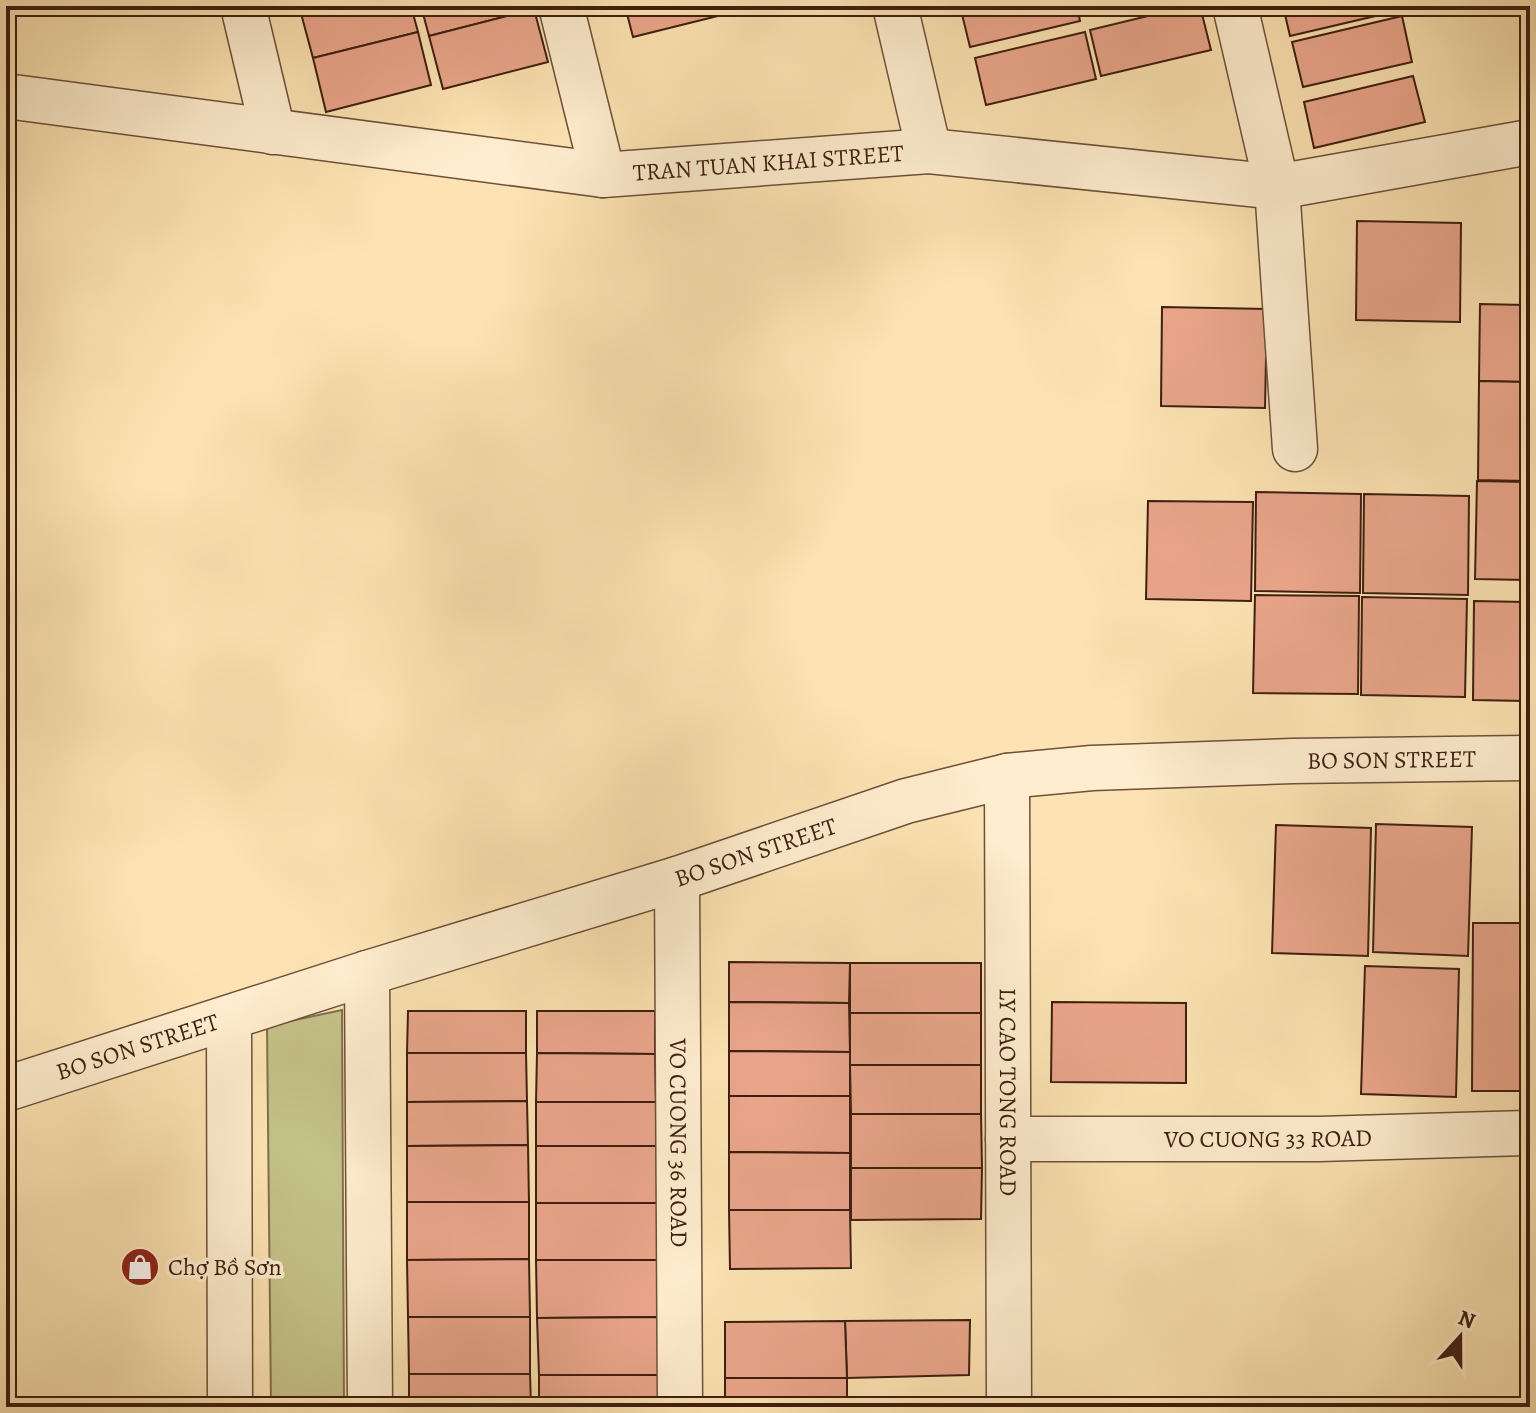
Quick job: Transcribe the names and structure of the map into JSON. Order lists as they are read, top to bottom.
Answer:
{
  "streets": {
    "street": [
      "TRAN TUAN KHAI STREET",
      "BO SON STREET",
      "LY CAO TONG ROAD",
      "VO CUONG 33 ROAD",
      "VO CUONG 36 ROAD"
    ]
  },
  "crossings": [
    ["BO SON STREET", "LY CAO TONG ROAD"],
    ["BO SON STREET", "VO CUONG 36 ROAD"],
    ["LY CAO TONG ROAD", "VO CUONG 33 ROAD"]
  ],
  "places": {
    "shop": ["Chợ Bồ Sơn"]
  },
  "north": "top"
}
